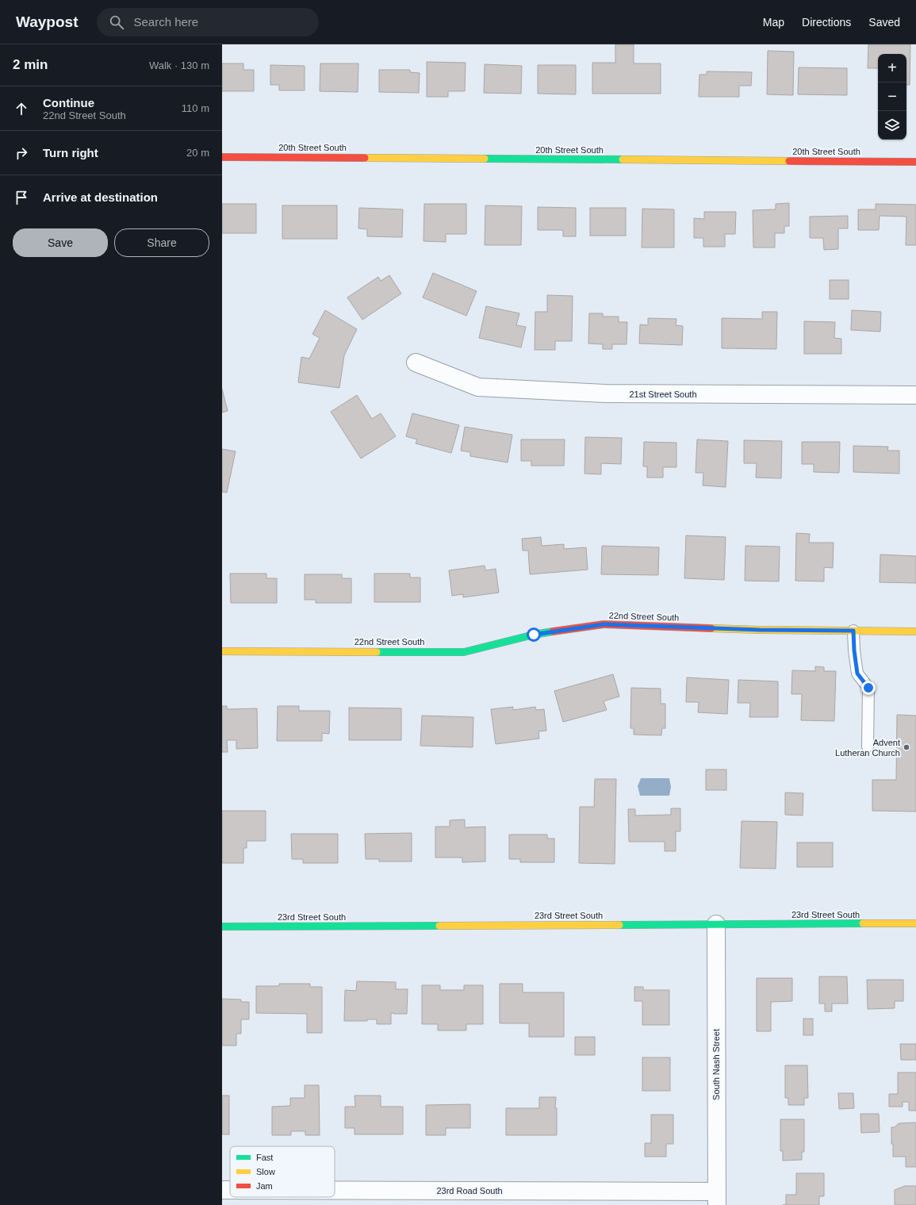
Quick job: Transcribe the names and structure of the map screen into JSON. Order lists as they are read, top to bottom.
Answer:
{
  "streets": {
    "street": [
      "20th Street South",
      "21st Street South",
      "22nd Street South",
      "23rd Street South",
      "South Nash Street",
      "23rd Road South"
    ]
  },
  "crossings": [
    ["23rd Street South", "South Nash Street"],
    ["South Nash Street", "23rd Road South"]
  ],
  "places": ["Advent Lutheran Church"],
  "legend": ["Fast", "Slow", "Jam"],
  "page": {
    "header": "Waypost",
    "search": "Search here",
    "nav": ["Map", "Directions", "Saved"],
    "heading": ["2 min", "Walk · 130 m"],
    "map_buttons": ["+", "−"],
    "list": [
      ["Continue", "22nd Street South", "110 m"],
      ["Turn right", "20 m"],
      "Arrive at destination"
    ],
    "buttons": ["Save", "Share"]
  }
}
